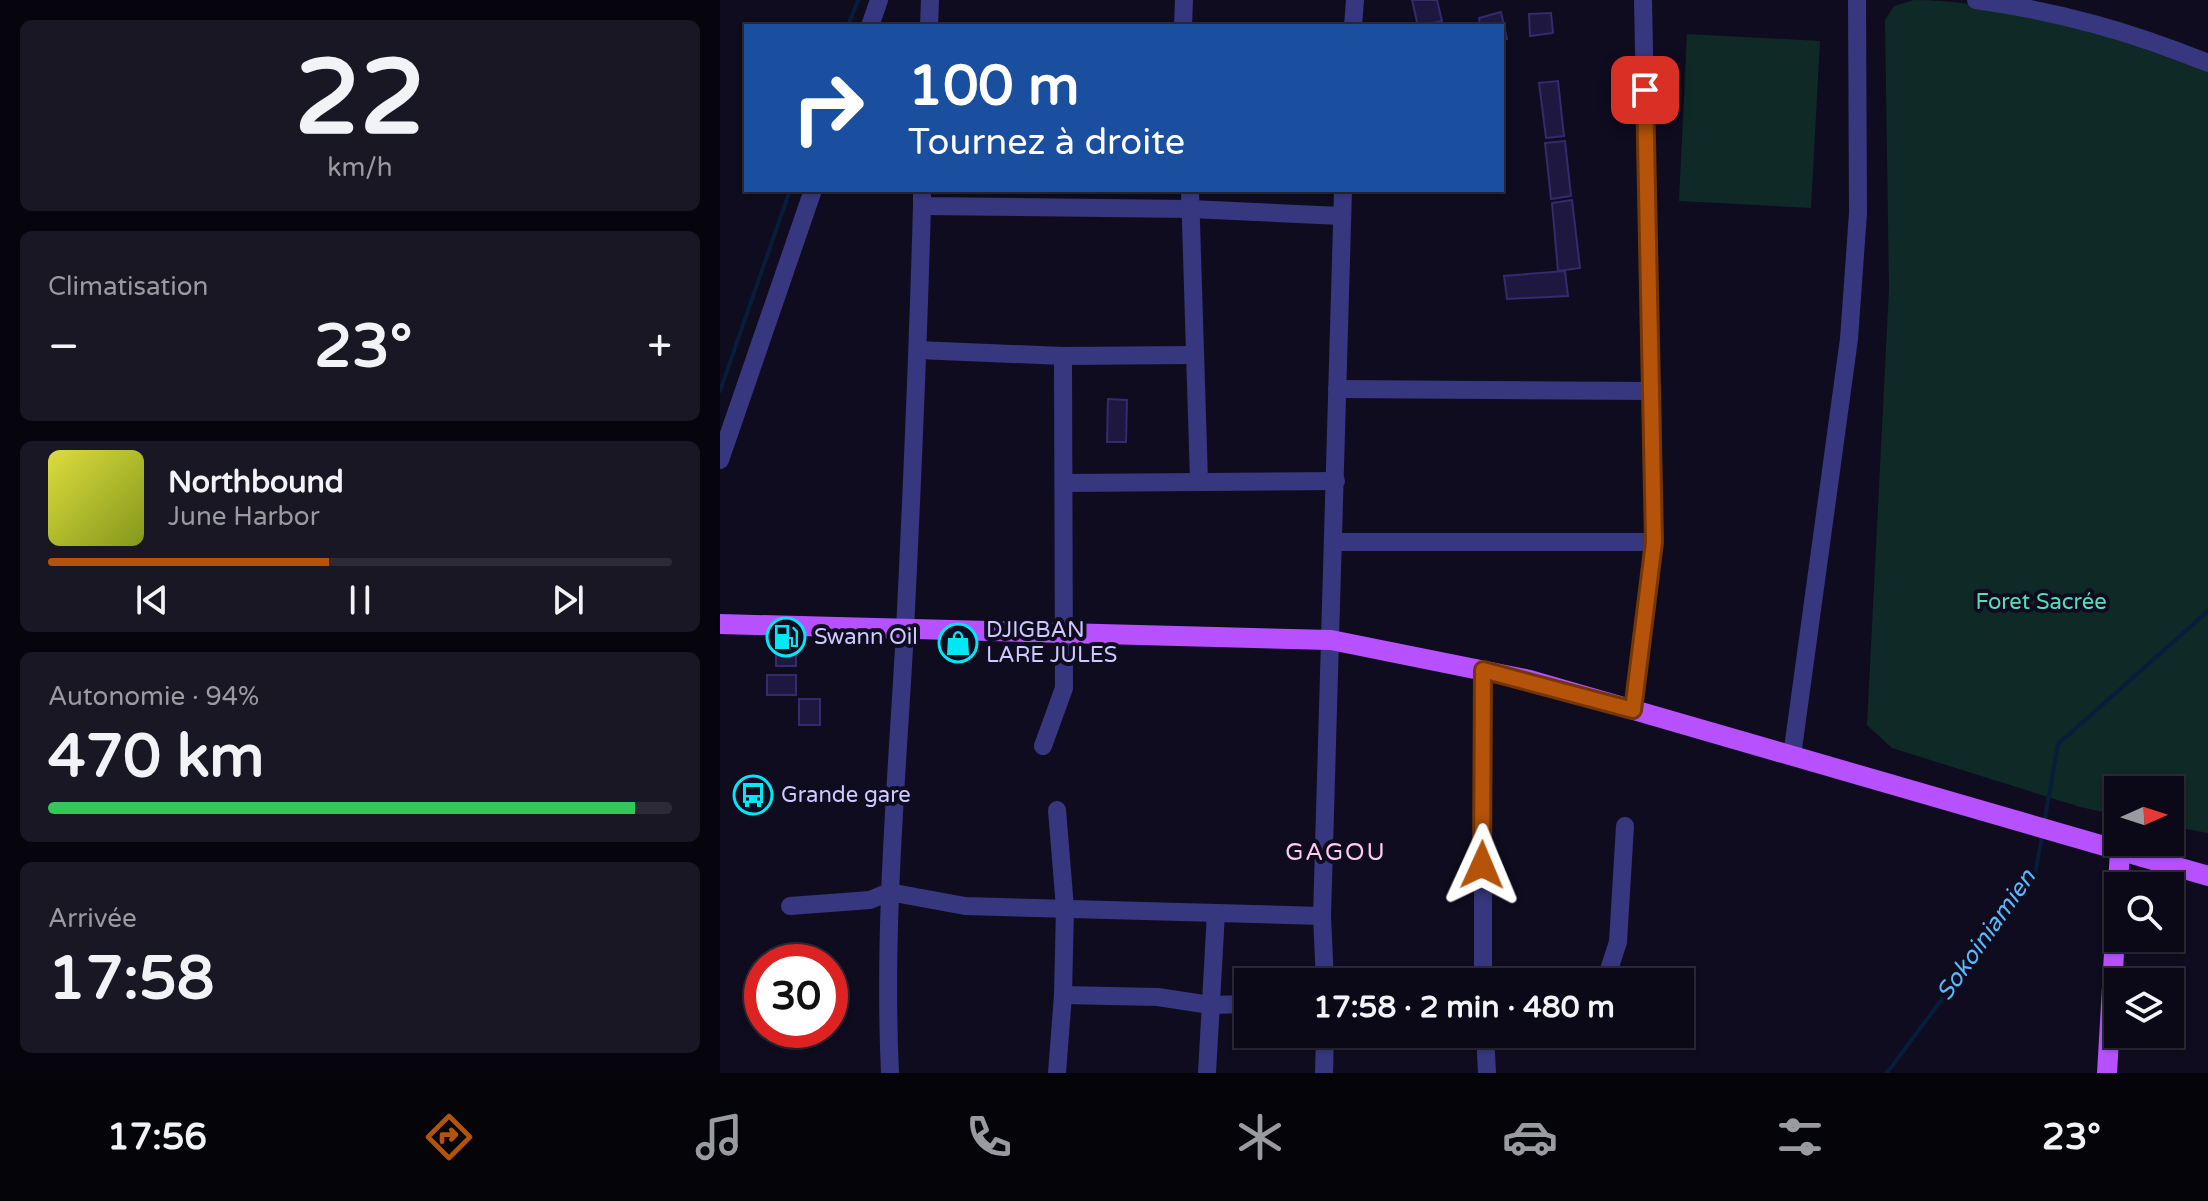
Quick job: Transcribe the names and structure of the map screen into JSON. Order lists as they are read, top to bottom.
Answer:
{
  "districts": ["GAGOU"],
  "water": ["Sokoiniamien"],
  "parks": ["Foret Sacrée"],
  "places": {
    "fuel station": ["Swann Oil"],
    "shop": ["DJIGBAN LARE JULES"],
    "bus stop": ["Grande gare"]
  },
  "north": "right",
  "page": {
    "tile": [
      ["22", "km/h"],
      "Climatisation",
      ["Autonomie · 94%", "470 km"],
      ["Arrivée", "17:58"]
    ],
    "turn": ["100 m", "Tournez à droite"],
    "heat": ["−", "23°", "+"],
    "song": ["Northbound", "June Harbor"],
    "limit": "30",
    "trip": "17:58 · 2 min · 480 m",
    "tabs": ["17:56", "23°"]
  }
}
